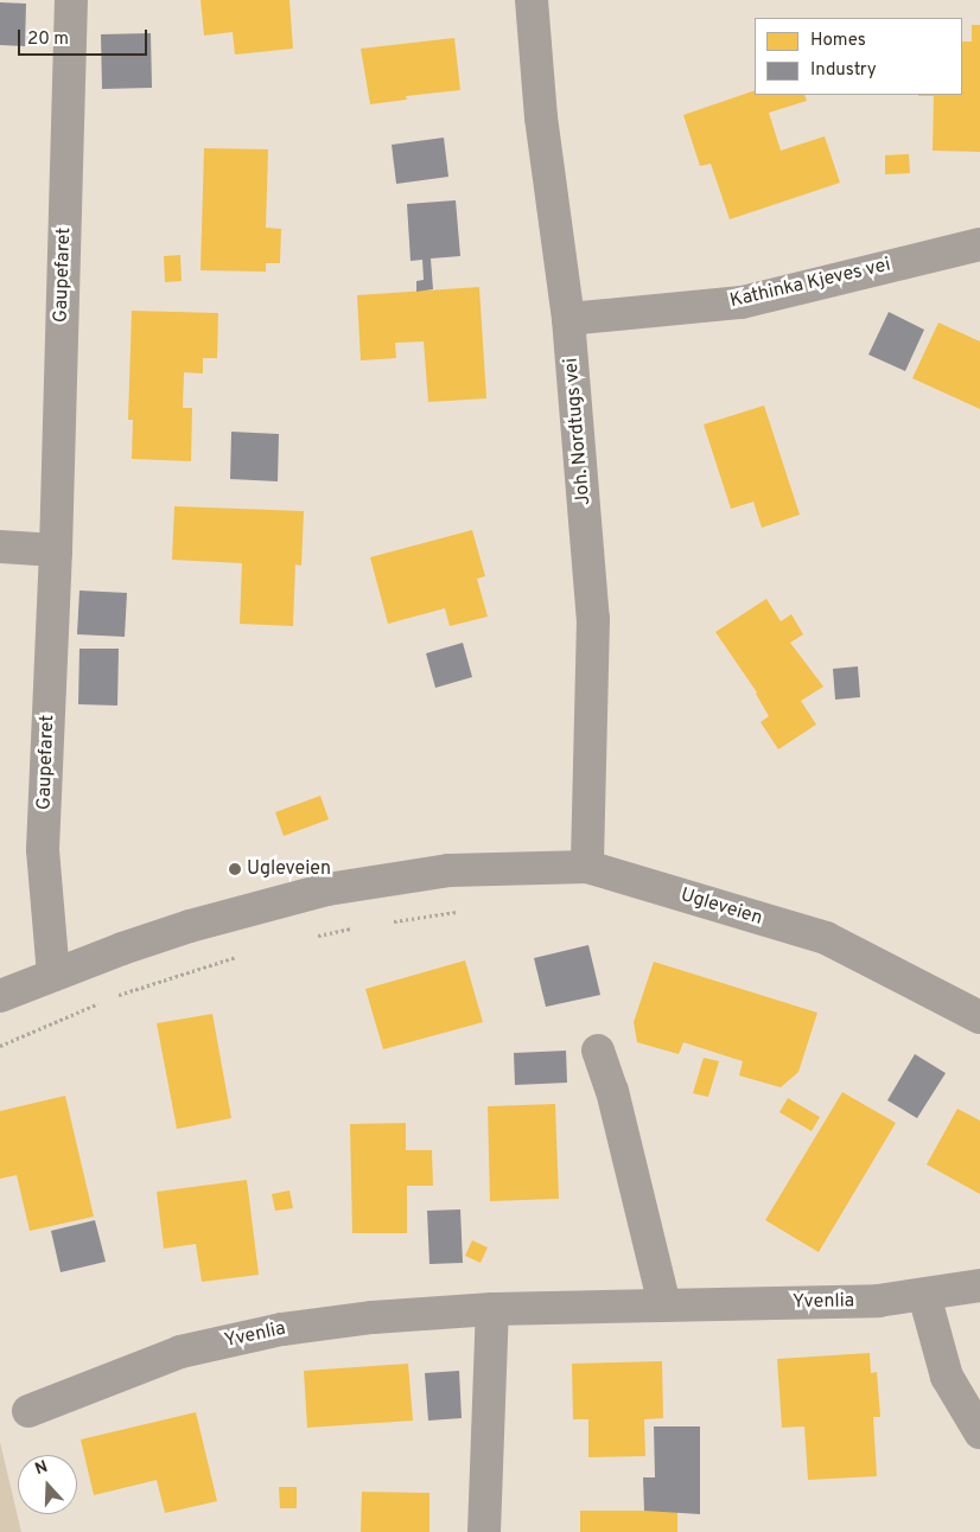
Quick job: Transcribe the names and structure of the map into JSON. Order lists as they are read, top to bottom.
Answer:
{
  "streets": {
    "street": [
      "Gaupefaret",
      "Kathinka Kjeves vei",
      "Joh. Nordtugs vei",
      "Ugleveien",
      "Yvenlia"
    ]
  },
  "crossings": [
    ["Gaupefaret", "Ugleveien"],
    ["Kathinka Kjeves vei", "Joh. Nordtugs vei"],
    ["Joh. Nordtugs vei", "Ugleveien"]
  ],
  "places": ["Ugleveien"],
  "legend": ["Homes", "Industry"],
  "scale_bar": "20 m",
  "north": "top"
}
